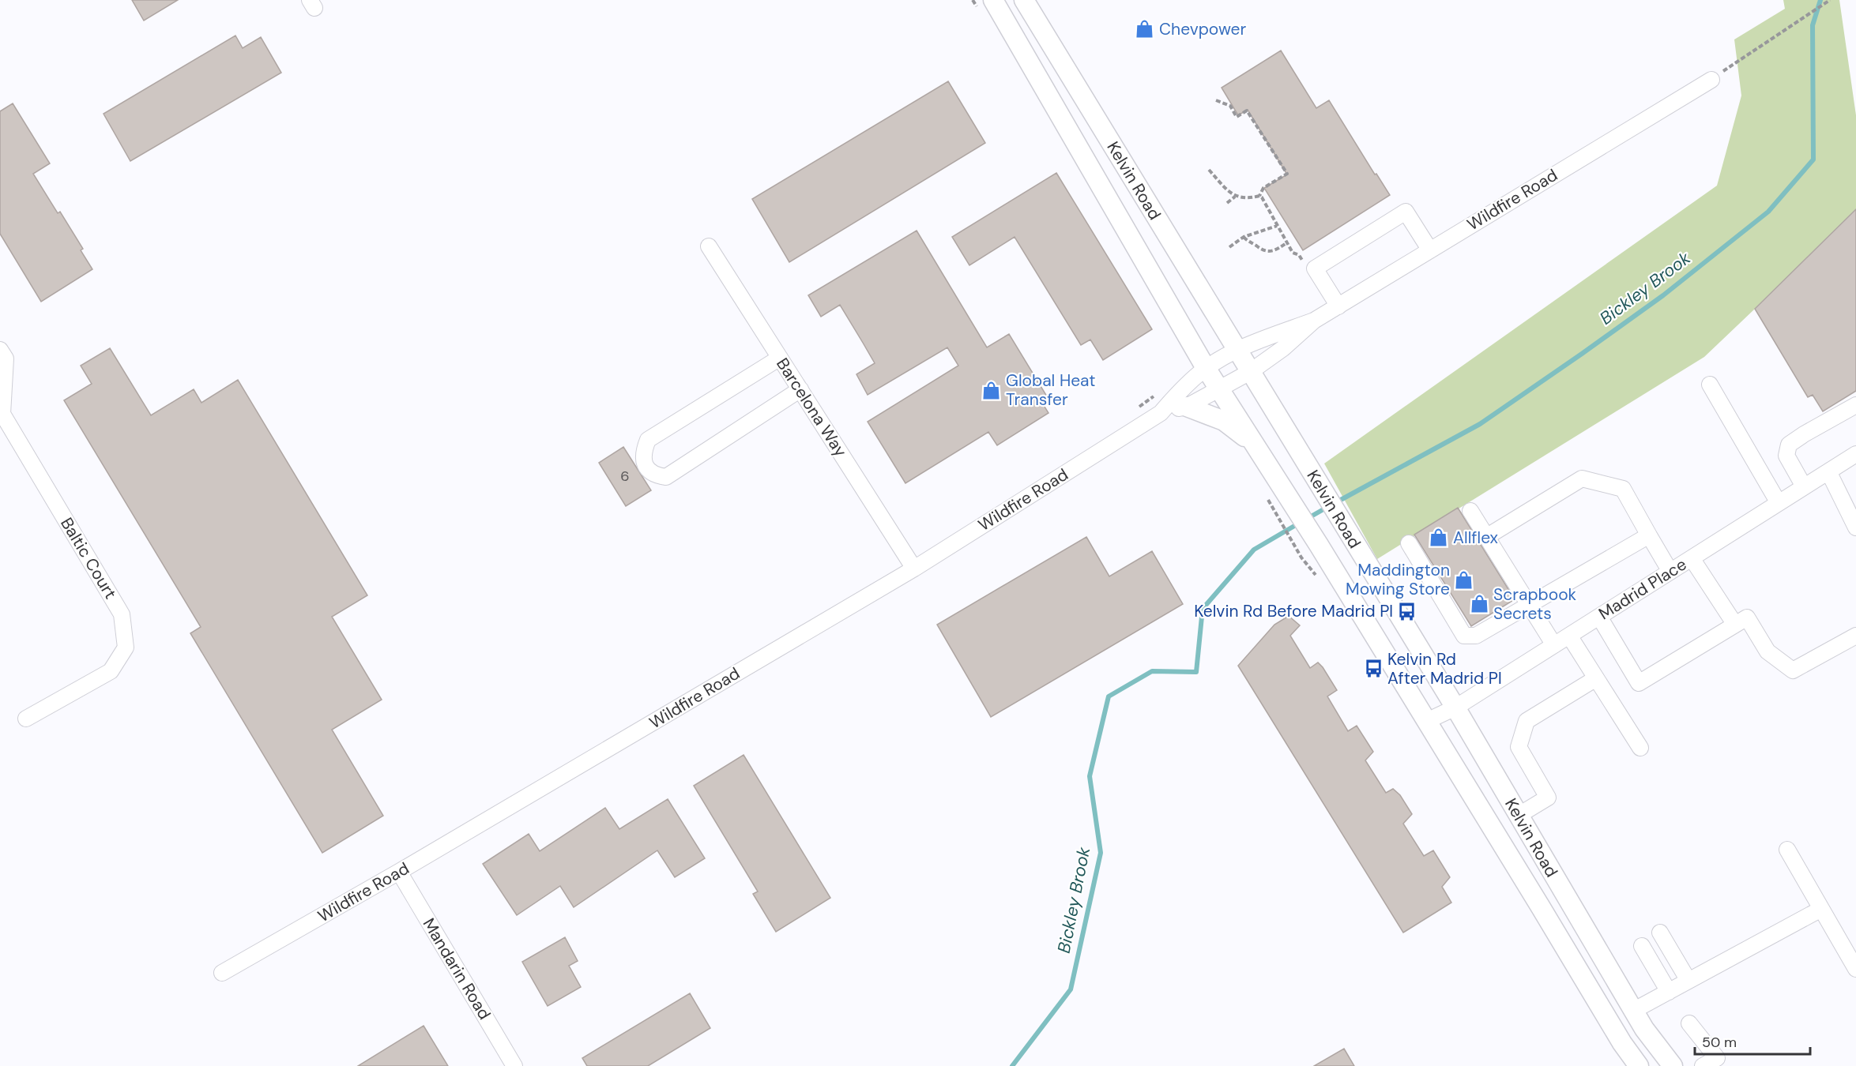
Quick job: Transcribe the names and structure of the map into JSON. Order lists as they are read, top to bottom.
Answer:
{
  "streets": {
    "main road": ["Kelvin Road"],
    "street": [
      "Wildfire Road",
      "Barcelona Way",
      "Baltic Court",
      "Madrid Place",
      "Mandarin Road"
    ]
  },
  "crossings": [
    ["Kelvin Road", "Wildfire Road"],
    ["Kelvin Road", "Madrid Place"],
    ["Wildfire Road", "Barcelona Way"],
    ["Wildfire Road", "Mandarin Road"]
  ],
  "water": ["Bickley Brook"],
  "places": {
    "shop": [
      "Chevpower",
      "Global Heat Transfer",
      "Allflex",
      "Maddington Mowing Store",
      "Scrapbook Secrets"
    ],
    "bus stop": ["Kelvin Rd Before Madrid Pl", "Kelvin Rd After Madrid Pl"]
  },
  "house_numbers": ["6"],
  "scale_bar": "50 m"
}
